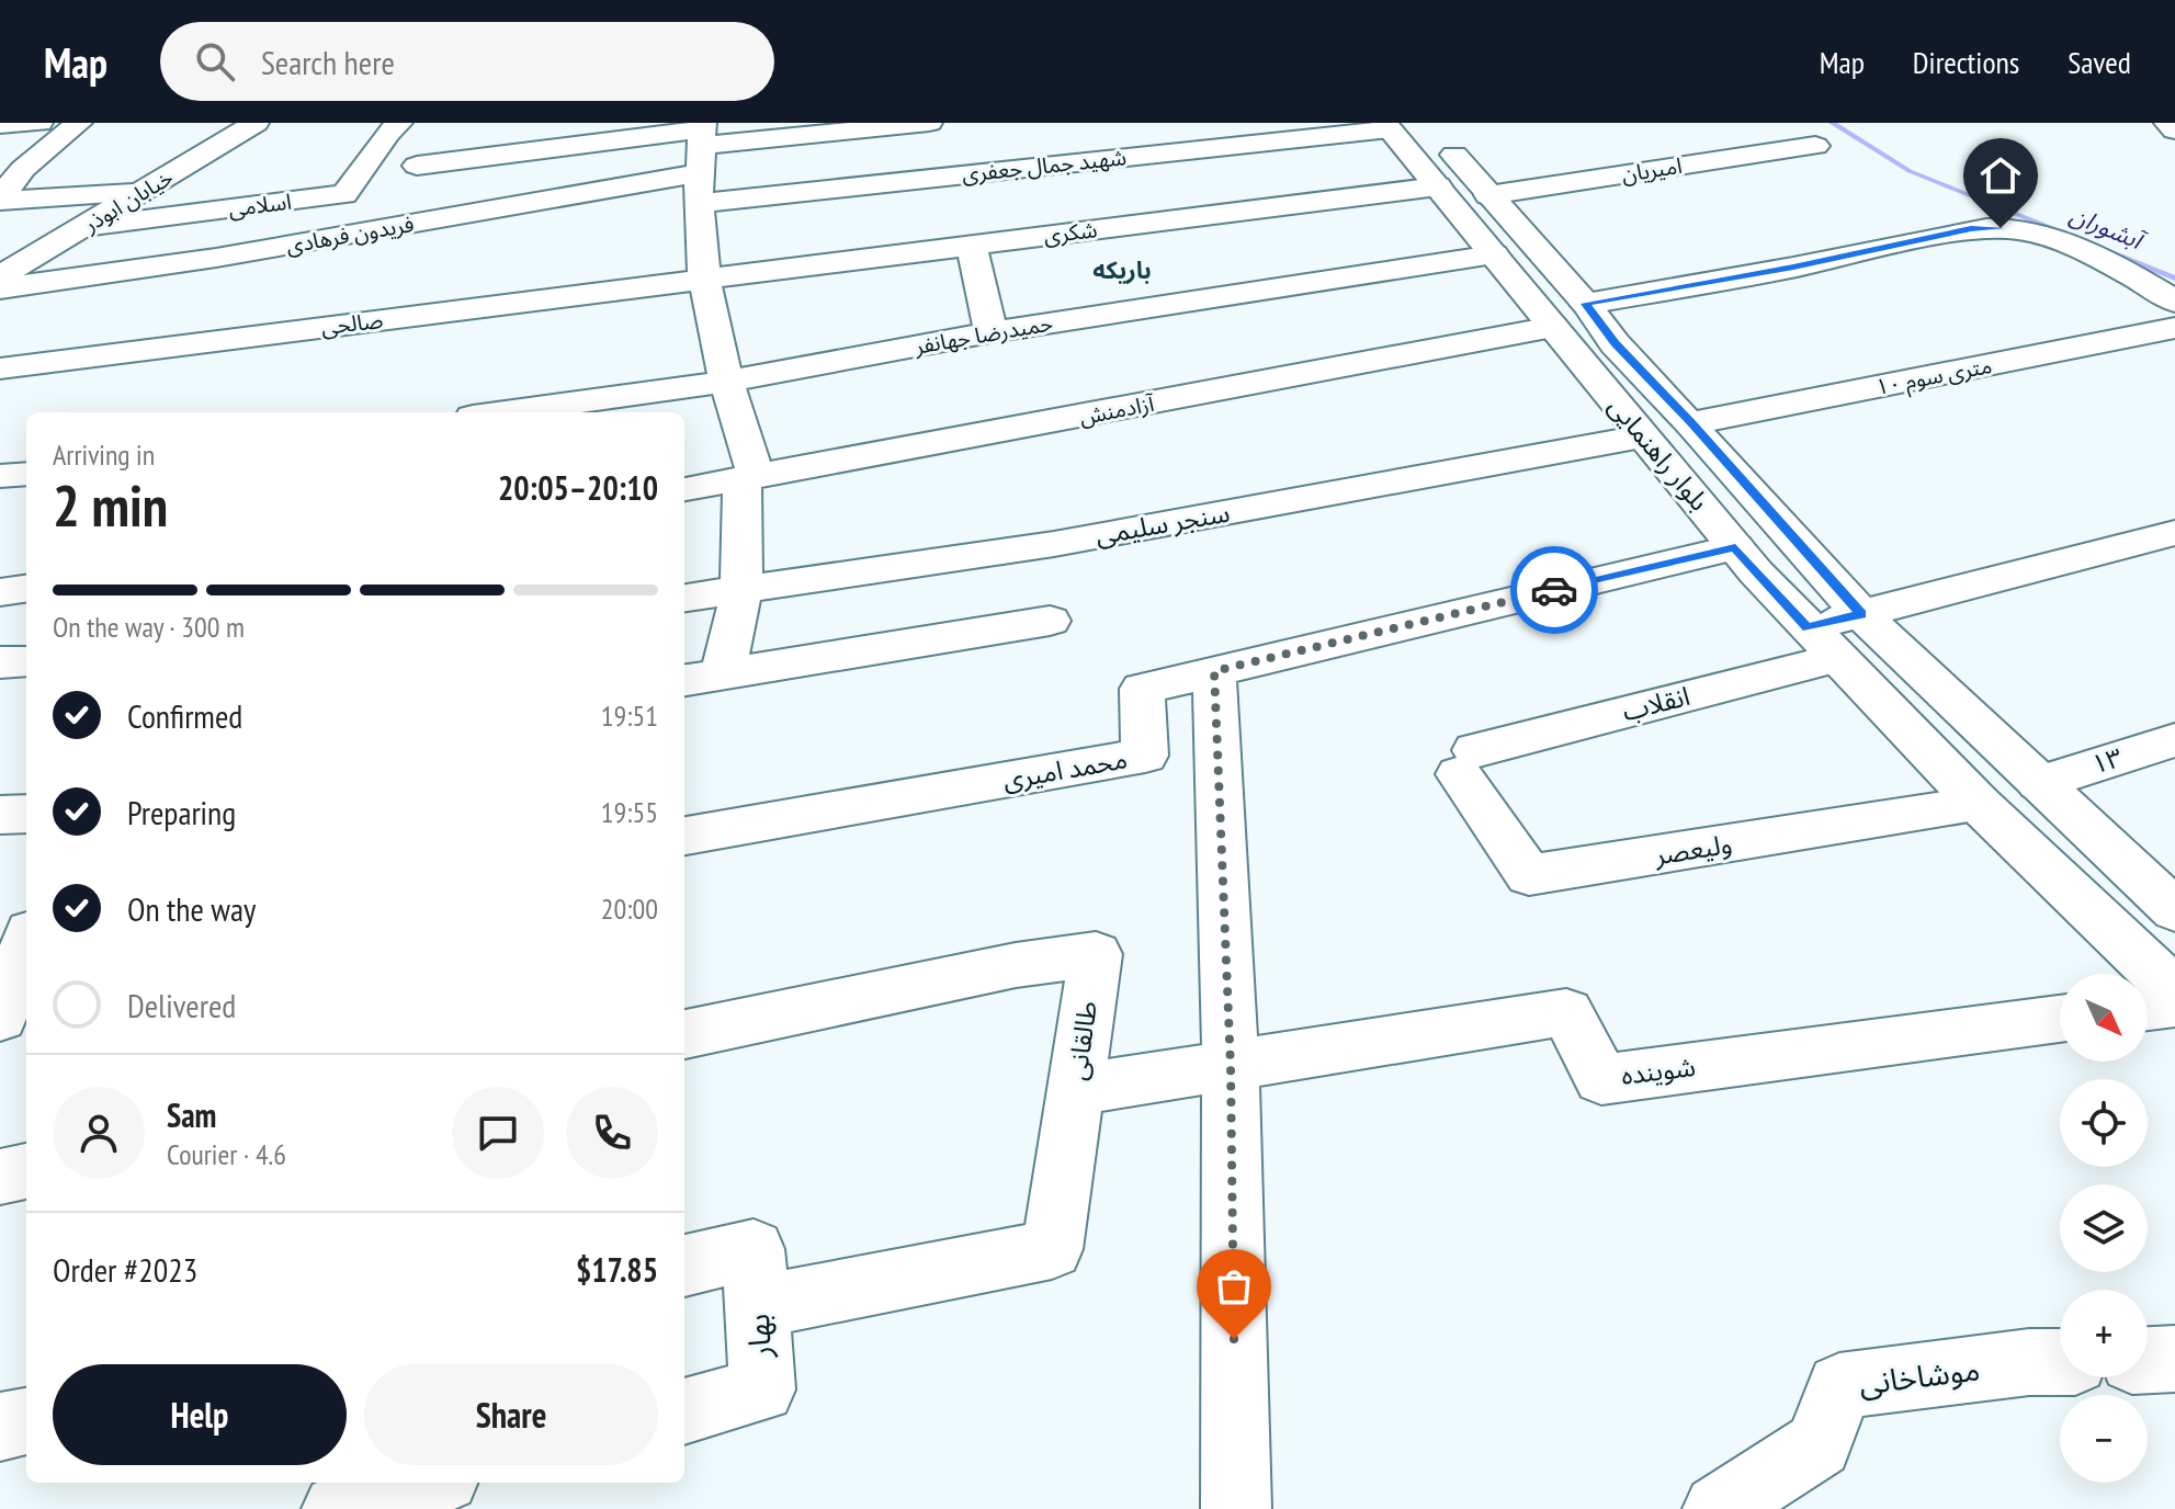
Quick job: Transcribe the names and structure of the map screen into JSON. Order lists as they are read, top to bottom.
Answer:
{
  "streets": {
    "street": [
      "شهید جمال جعفری",
      "امیریان",
      "خیابان ابوذر",
      "اسلامی",
      "شکری",
      "فریدون فرهادی",
      "صالحی",
      "حمیدرضا جهانفر",
      "۱۰ متری سوم",
      "آزادمنش",
      "بلوار راهنمایی",
      "سنجر سلیمی",
      "انقلاب",
      "۱۳",
      "محمد امیری",
      "ولیعصر",
      "طالقانی",
      "شوینده",
      "بهار",
      "موشاخانی"
    ]
  },
  "crossings": [
    ["شهید جمال جعفری", "فریدون فرهادی"],
    ["شهید جمال جعفری", "بلوار راهنمایی"],
    ["امیریان", "بلوار راهنمایی"],
    ["خیابان ابوذر", "اسلامی"],
    ["شکری", "صالحی"],
    ["شکری", "بلوار راهنمایی"],
    ["حمیدرضا جهانفر", "بلوار راهنمایی"],
    ["۱۰ متری سوم", "بلوار راهنمایی"],
    ["آزادمنش", "بلوار راهنمایی"],
    ["بلوار راهنمایی", "سنجر سلیمی"],
    ["بلوار راهنمایی", "انقلاب"],
    ["بلوار راهنمایی", "۱۳"],
    ["بلوار راهنمایی", "محمد امیری"],
    ["بلوار راهنمایی", "ولیعصر"],
    ["انقلاب", "ولیعصر"],
    ["طالقانی", "بهار"]
  ],
  "districts": ["باریکه"],
  "water": ["آبشوران"],
  "north": "bottom right",
  "page": {
    "header": "Map",
    "search": "Search here",
    "nav": ["Map", "Directions", "Saved"],
    "heading": ["2 min", "Arriving in", "20:05–20:10"],
    "panel": [
      "Sam",
      "Courier · 4.6",
      "Order #2023",
      "$17.85"
    ],
    "bar": "On the way · 300 m",
    "list": [
      ["Confirmed", "19:51"],
      ["Preparing", "19:55"],
      ["On the way", "20:00"],
      "Delivered"
    ],
    "map_buttons": ["+", "−"],
    "buttons": ["Help", "Share"]
  }
}
